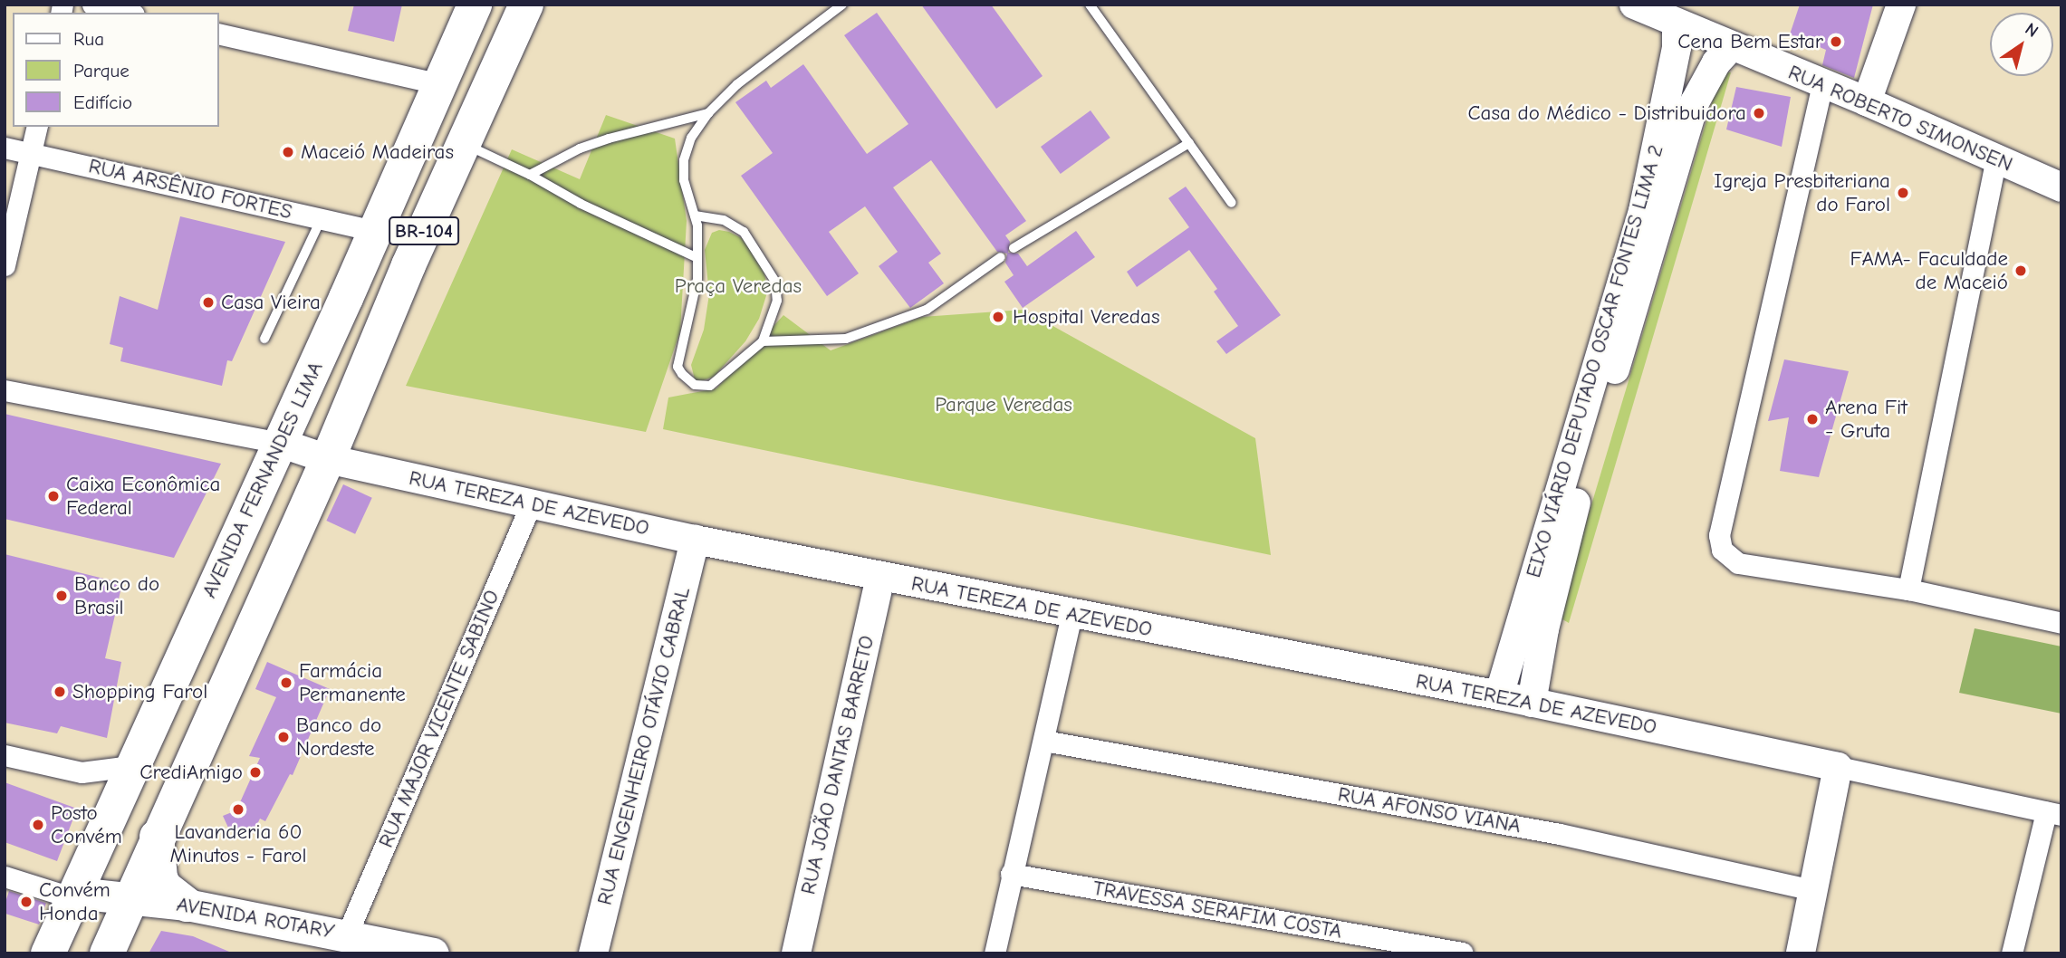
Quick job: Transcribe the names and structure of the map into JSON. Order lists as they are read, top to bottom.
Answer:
{
  "streets": {
    "highway": ["BR-104", "AVENIDA FERNANDES LIMA"],
    "main road": ["AVENIDA ROTARY"],
    "street": [
      "RUA ROBERTO SIMONSEN",
      "RUA ARSÊNIO FORTES",
      "EIXO VIÁRIO DEPUTADO OSCAR FONTES LIMA 2",
      "RUA TEREZA DE AZEVEDO",
      "RUA MAJOR VICENTE SABINO",
      "RUA ENGENHEIRO OTÁVIO CABRAL",
      "RUA JOÃO DANTAS BARRETO",
      "RUA AFONSO VIANA",
      "TRAVESSA SERAFIM COSTA"
    ]
  },
  "crossings": [
    ["RUA ROBERTO SIMONSEN", "EIXO VIÁRIO DEPUTADO OSCAR FONTES LIMA 2"],
    ["RUA ARSÊNIO FORTES", "AVENIDA FERNANDES LIMA"],
    ["BR-104", "RUA TEREZA DE AZEVEDO"],
    ["BR-104", "AVENIDA ROTARY"],
    ["EIXO VIÁRIO DEPUTADO OSCAR FONTES LIMA 2", "RUA TEREZA DE AZEVEDO"],
    ["AVENIDA FERNANDES LIMA", "RUA TEREZA DE AZEVEDO"],
    ["AVENIDA FERNANDES LIMA", "AVENIDA ROTARY"],
    ["RUA TEREZA DE AZEVEDO", "RUA MAJOR VICENTE SABINO"],
    ["RUA TEREZA DE AZEVEDO", "RUA ENGENHEIRO OTÁVIO CABRAL"],
    ["RUA TEREZA DE AZEVEDO", "RUA JOÃO DANTAS BARRETO"],
    ["RUA MAJOR VICENTE SABINO", "AVENIDA ROTARY"]
  ],
  "parks": ["Praça Veredas", "Parque Veredas"],
  "places": [
    "Cena Bem Estar",
    "Casa do Médico - Distribuidora",
    "Maceió Madeiras",
    "Igreja Presbiteriana do Farol",
    "FAMA- Faculdade de Maceió",
    "Casa Vieira",
    "Hospital Veredas",
    "Arena Fit - Gruta",
    "Caixa Econômica Federal",
    "Banco do Brasil",
    "Farmácia Permanente",
    "Shopping Farol",
    "Banco do Nordeste",
    "CrediAmigo",
    "Lavanderia 60 Minutos - Farol",
    "Posto Convém",
    "Convém Honda"
  ],
  "legend": ["Rua", "Parque", "Edifício"],
  "north": "top right"
}
